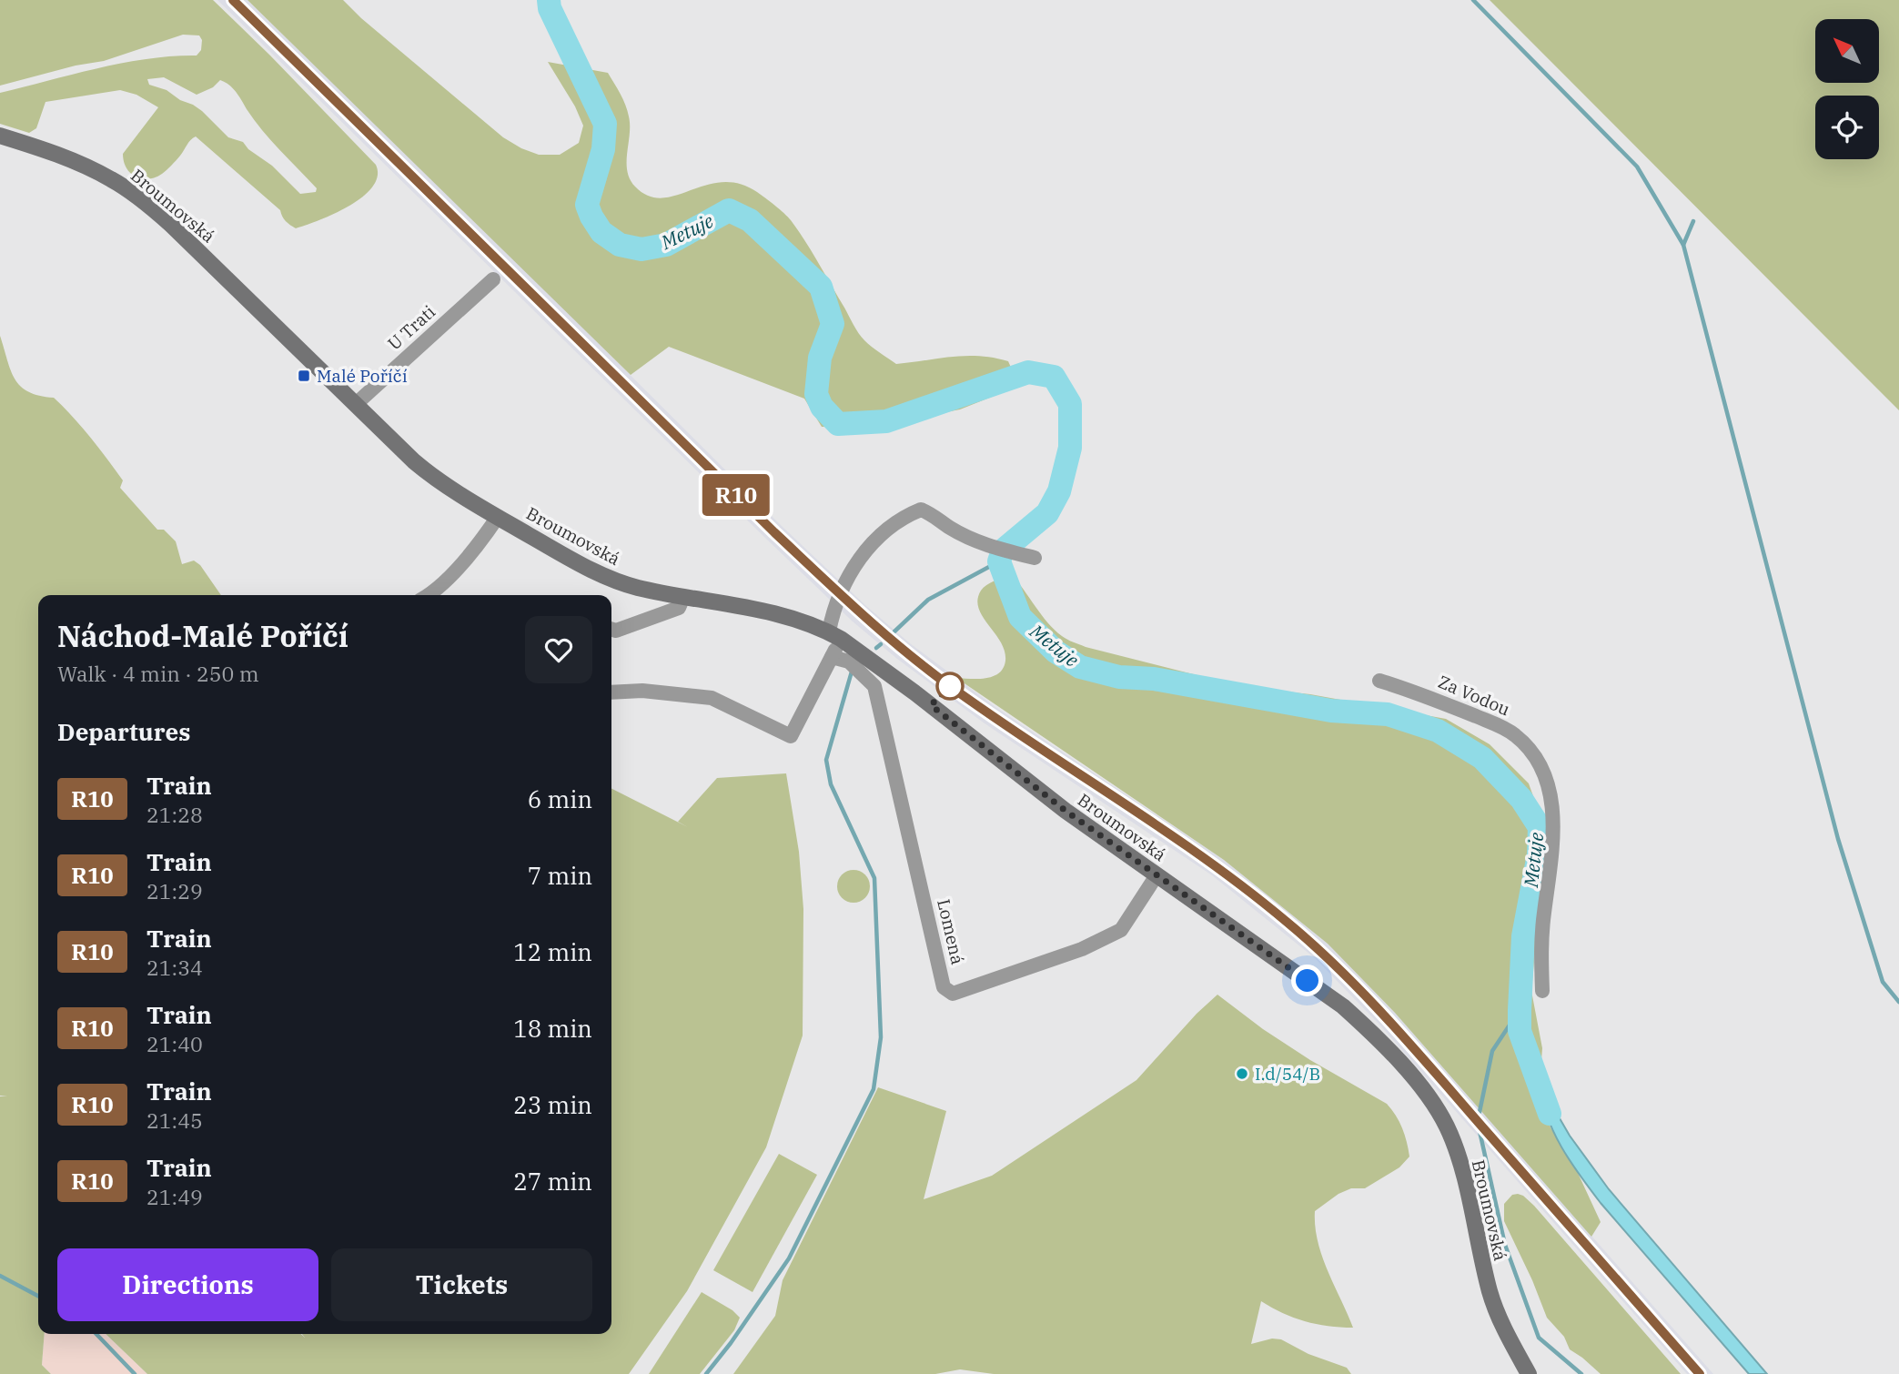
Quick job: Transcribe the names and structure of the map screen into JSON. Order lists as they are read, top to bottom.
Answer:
{
  "streets": {
    "main road": ["Broumovská"],
    "street": ["U Trati", "Za Vodou", "Lomená"]
  },
  "crossings": [
    ["Broumovská", "U Trati"],
    ["Broumovská", "Lomená"]
  ],
  "water": ["Metuje"],
  "places": {
    "transit": ["Malé Poříčí"],
    "other": ["I.d/54/B"]
  },
  "north": "top left",
  "page": {
    "on_map": "R10",
    "heading": [
      ["Náchod-Malé Poříčí", "Walk · 4 min · 250 m"],
      "Departures"
    ],
    "list": [
      {
        "mark": "R10",
        "name": "Train",
        "note": "21:28",
        "value": "6 min"
      },
      {
        "mark": "R10",
        "name": "Train",
        "note": "21:29",
        "value": "7 min"
      },
      {
        "mark": "R10",
        "name": "Train",
        "note": "21:34",
        "value": "12 min"
      },
      {
        "mark": "R10",
        "name": "Train",
        "note": "21:40",
        "value": "18 min"
      },
      {
        "mark": "R10",
        "name": "Train",
        "note": "21:45",
        "value": "23 min"
      },
      {
        "mark": "R10",
        "name": "Train",
        "note": "21:49",
        "value": "27 min"
      }
    ],
    "buttons": ["Directions", "Tickets"]
  }
}
